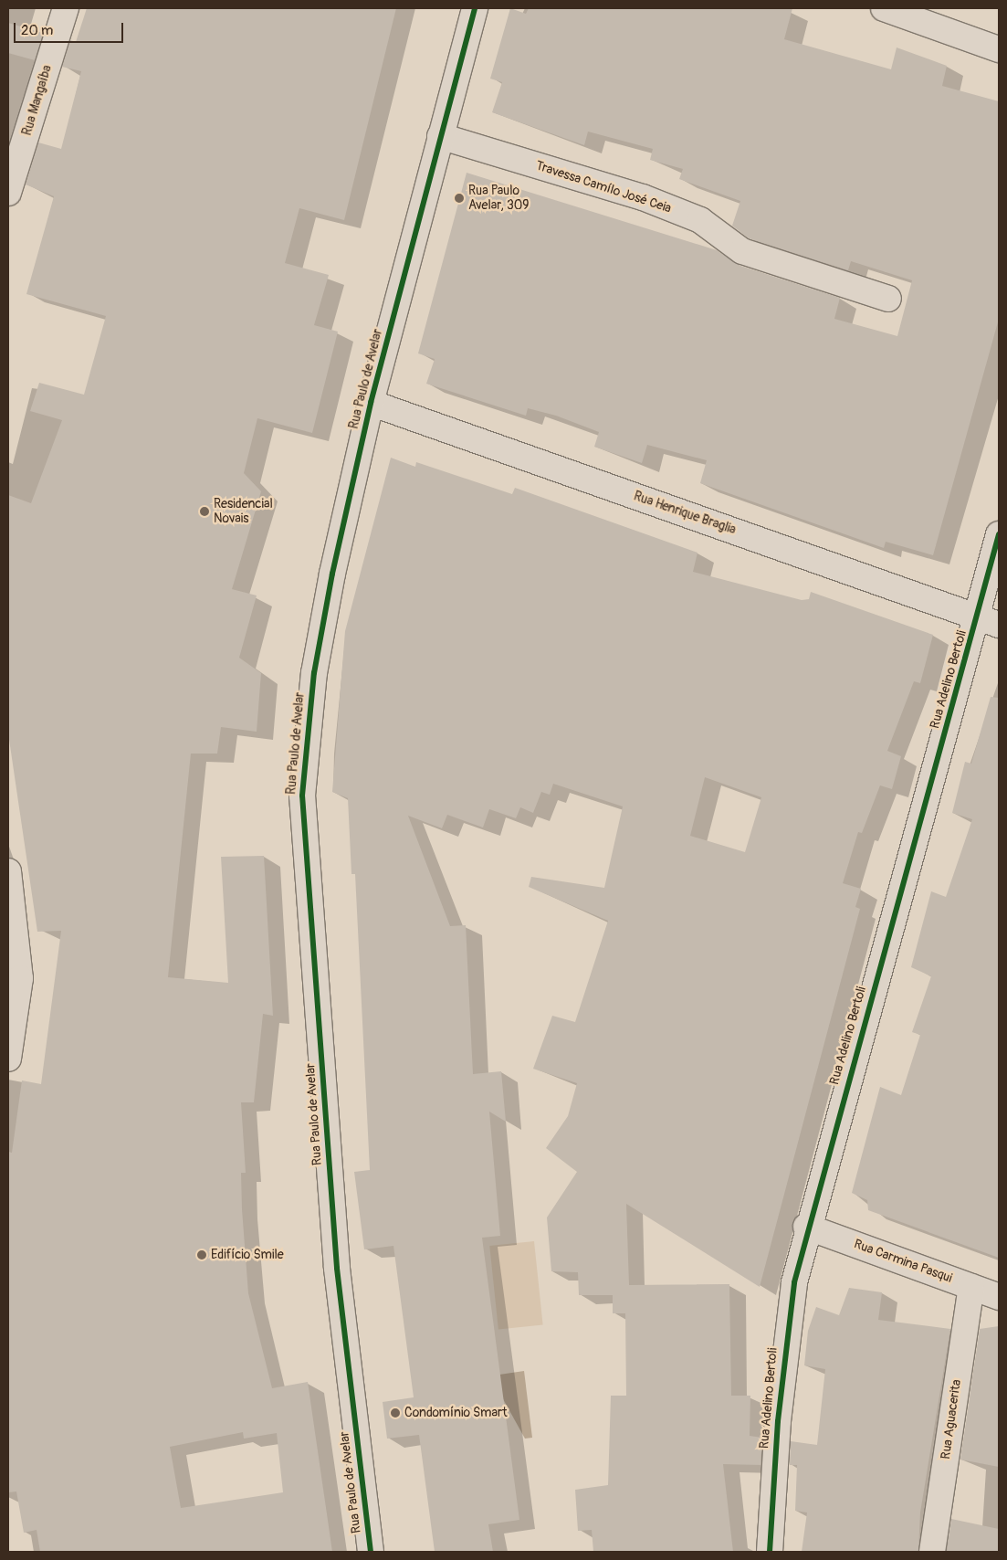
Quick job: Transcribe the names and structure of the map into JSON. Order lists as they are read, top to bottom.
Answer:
{
  "streets": {
    "street": [
      "Rua Mangaíba",
      "Travessa Camílo José Ceia",
      "Rua Paulo de Avelar",
      "Rua Henrique Braglia",
      "Rua Adelino Bertoli",
      "Rua Carmina Pasqui",
      "Rua Aguacerita"
    ]
  },
  "crossings": [
    ["Travessa Camílo José Ceia", "Rua Paulo de Avelar"],
    ["Rua Paulo de Avelar", "Rua Henrique Braglia"],
    ["Rua Henrique Braglia", "Rua Adelino Bertoli"],
    ["Rua Adelino Bertoli", "Rua Carmina Pasqui"],
    ["Rua Carmina Pasqui", "Rua Aguacerita"]
  ],
  "places": [
    "Rua Paulo Avelar, 309",
    "Residencial Novais",
    "Edifício Smile",
    "Condomínio Smart"
  ],
  "scale_bar": "20 m"
}
